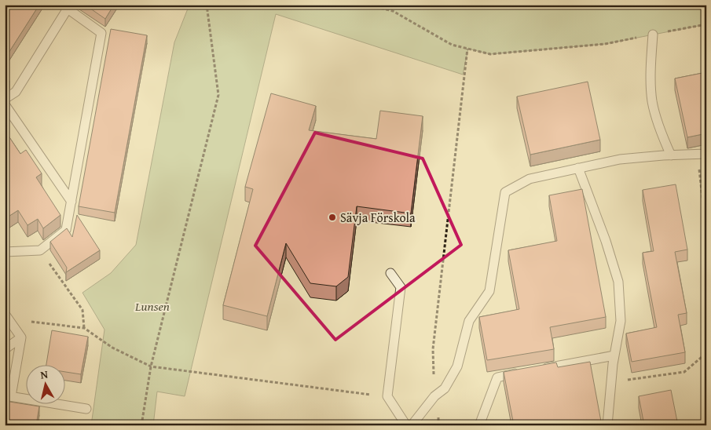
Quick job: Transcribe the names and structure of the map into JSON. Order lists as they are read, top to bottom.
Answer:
{
  "parks": ["Lunsen"],
  "places": ["Sävja Förskola"],
  "north": "top"
}
